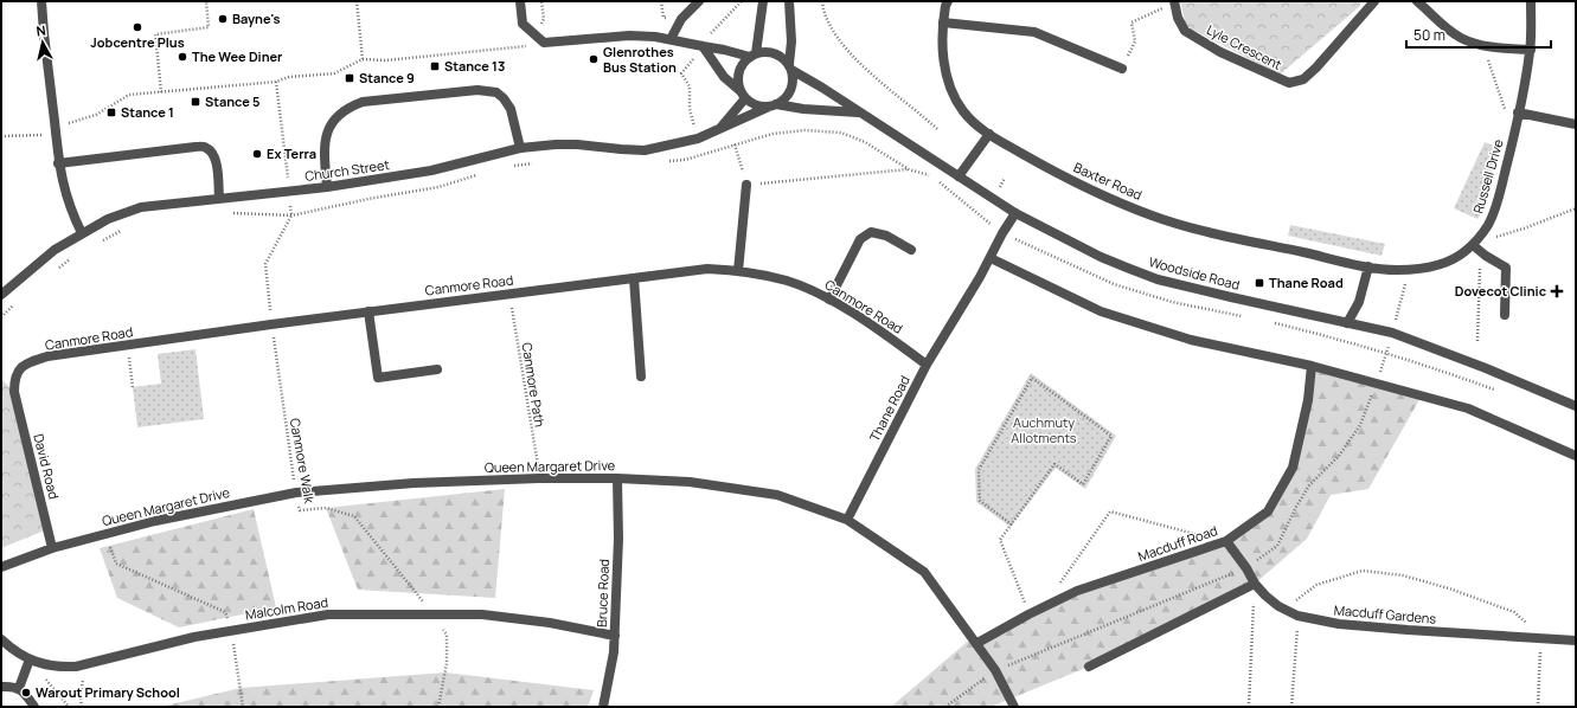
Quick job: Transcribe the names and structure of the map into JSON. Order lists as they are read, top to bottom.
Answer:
{
  "streets": {
    "street": [
      "Lyle Crescent",
      "Church Street",
      "Russell Drive",
      "Baxter Road",
      "Woodside Road",
      "Canmore Road",
      "Thane Road",
      "David Road",
      "Queen Margaret Drive",
      "Macduff Road",
      "Bruce Road",
      "Malcolm Road",
      "Macduff Gardens"
    ],
    "path": ["Canmore Path", "Canmore Walk"]
  },
  "crossings": [
    ["Church Street", "Woodside Road"],
    ["Russell Drive", "Baxter Road"],
    ["Woodside Road", "Thane Road"],
    ["Canmore Road", "Canmore Path"],
    ["Canmore Road", "Thane Road"],
    ["Canmore Road", "Canmore Walk"],
    ["Canmore Road", "David Road"],
    ["Canmore Path", "Queen Margaret Drive"],
    ["Thane Road", "Queen Margaret Drive"],
    ["Canmore Walk", "Queen Margaret Drive"],
    ["Canmore Walk", "Malcolm Road"],
    ["David Road", "Queen Margaret Drive"],
    ["Queen Margaret Drive", "Macduff Road"],
    ["Queen Margaret Drive", "Bruce Road"],
    ["Macduff Road", "Macduff Gardens"],
    ["Bruce Road", "Malcolm Road"]
  ],
  "parks": ["Auchmuty Allotments"],
  "places": {
    "other": [
      "Bayne's",
      "Jobcentre Plus",
      "The Wee Diner",
      "Glenrothes Bus Station",
      "Ex Terra",
      "Warout Primary School"
    ],
    "transit": [
      "Stance 13",
      "Stance 9",
      "Stance 5",
      "Stance 1",
      "Thane Road"
    ],
    "health": ["Dovecot Clinic"]
  },
  "scale_bar": "50 m",
  "north": "top"
}
